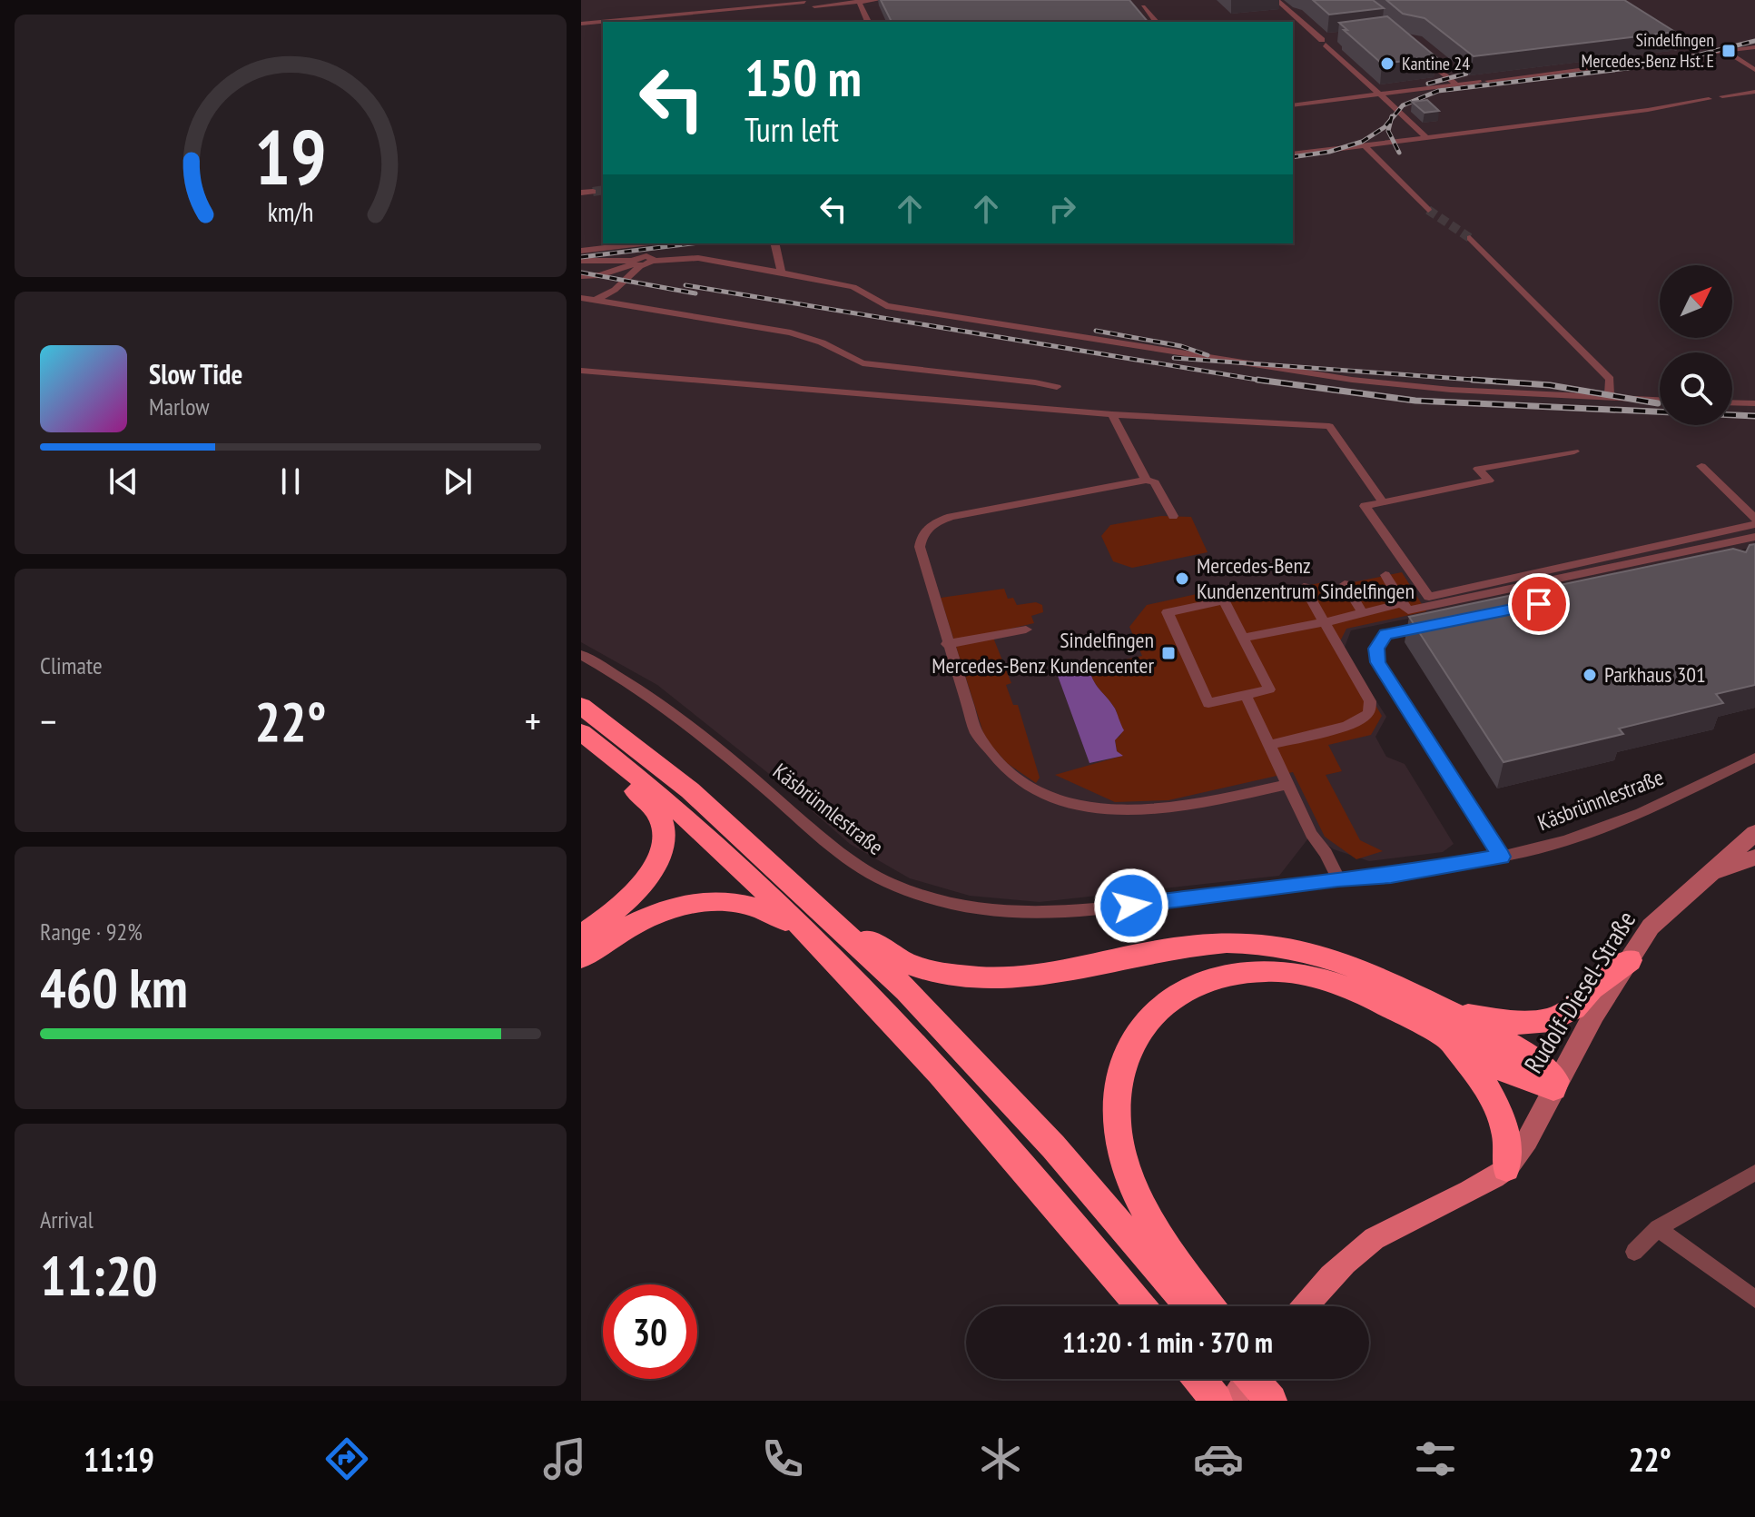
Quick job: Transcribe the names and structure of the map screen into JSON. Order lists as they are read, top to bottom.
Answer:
{
  "streets": {
    "main road": ["Rudolf-Diesel-Straße"],
    "street": ["Käsbrünnlestraße"]
  },
  "places": {
    "transit": ["Sindelfingen Mercedes-Benz Hst. E", "Sindelfingen Mercedes-Benz Kundencenter"],
    "other": ["Kantine 24", "Mercedes-Benz Kundenzentrum Sindelfingen", "Parkhaus 301"]
  },
  "north": "top right",
  "page": {
    "turn": ["150 m", "Turn left"],
    "song": ["Slow Tide", "Marlow"],
    "tile": [
      "Climate",
      ["Range · 92%", "460 km"],
      ["Arrival", "11:20"]
    ],
    "heat": ["−", "22°", "+"],
    "limit": "30",
    "trip": "11:20 · 1 min · 370 m",
    "tabs": ["11:19", "22°"],
    "gauge": ["19", "km/h"]
  }
}
